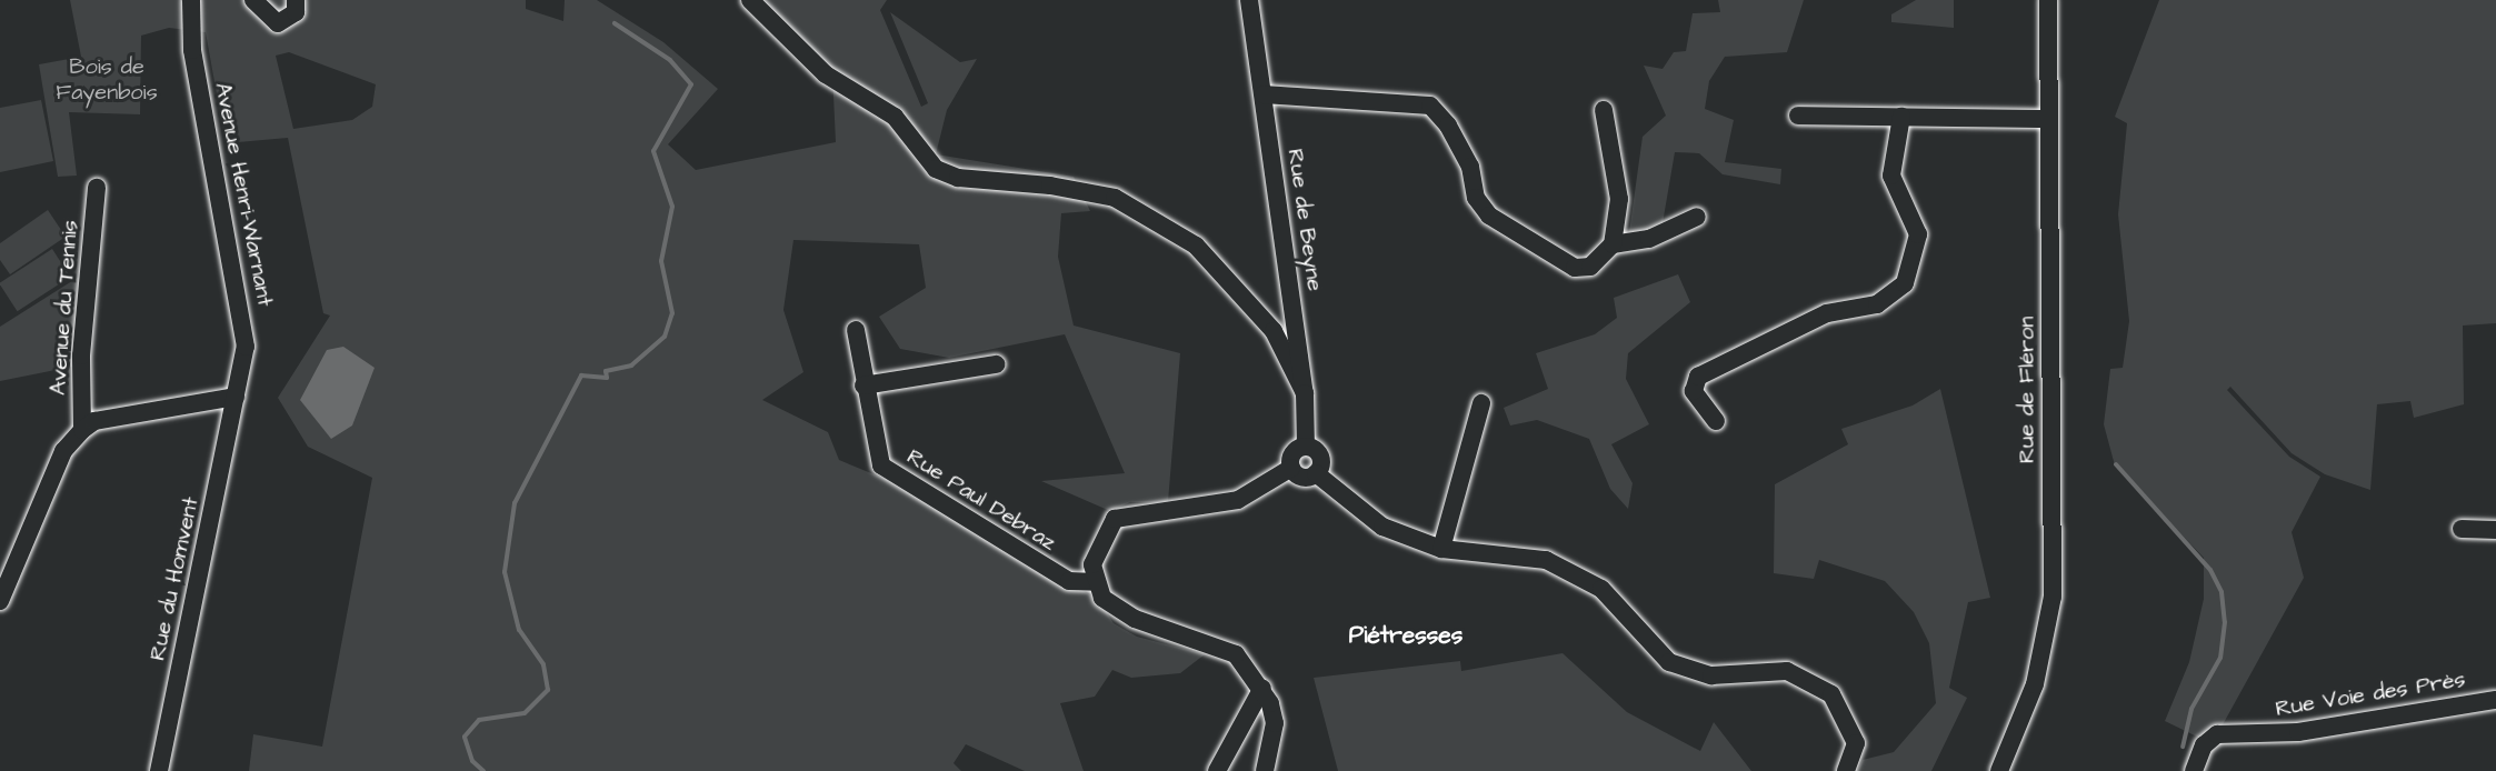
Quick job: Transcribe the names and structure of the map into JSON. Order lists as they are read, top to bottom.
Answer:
{
  "streets": {
    "street": [
      "Avenue Henri-Warnant",
      "Rue de Beyne",
      "Avenue du Tennis",
      "Rue de Fléron",
      "Rue Paul Debraz",
      "Rue du Homvent",
      "Rue Voie des Près"
    ]
  },
  "crossings": [
    ["Avenue Henri-Warnant", "Rue du Homvent"]
  ],
  "districts": ["Piétresses"],
  "parks": ["Bois de Fayenbois"]
}
